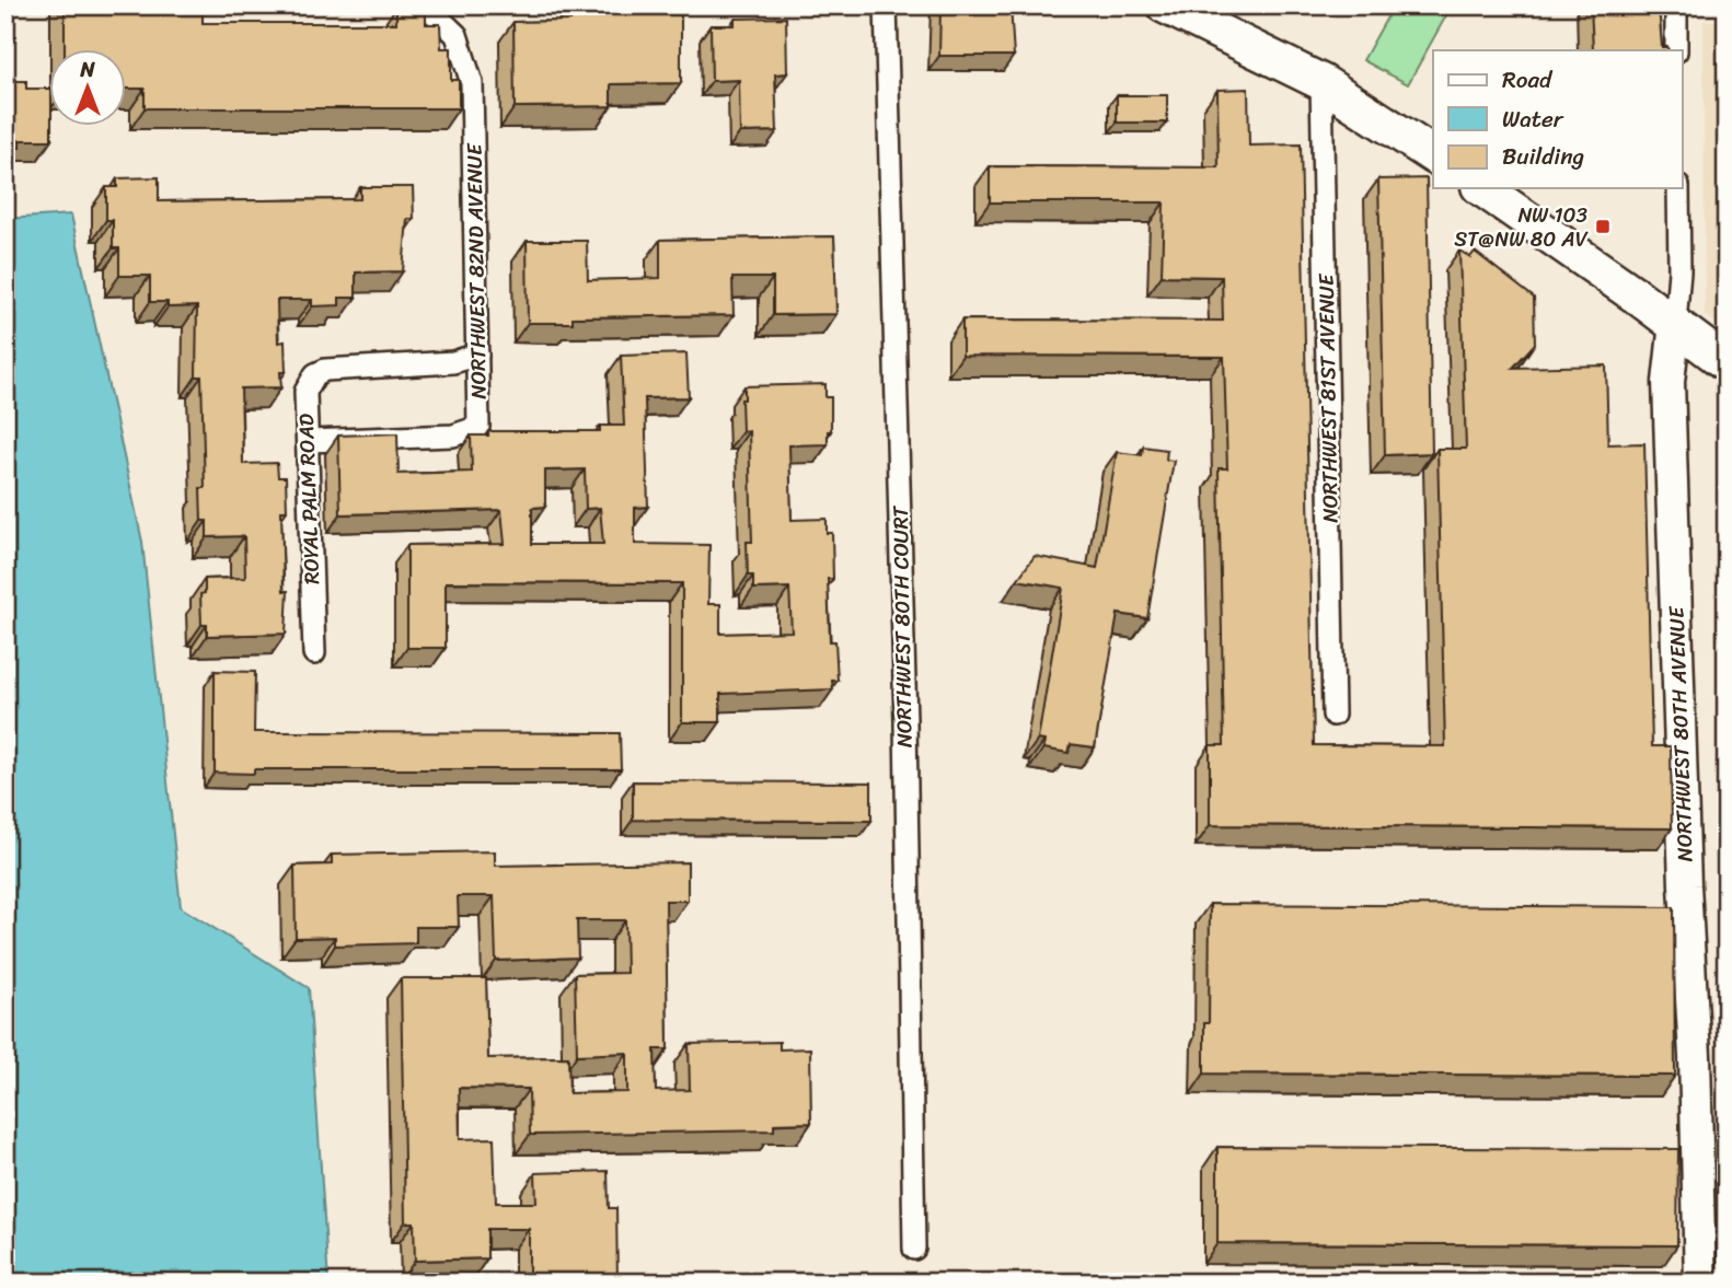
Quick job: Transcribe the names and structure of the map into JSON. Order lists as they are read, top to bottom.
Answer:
{
  "streets": {
    "street": [
      "NORTHWEST 82ND AVENUE",
      "NORTHWEST 81ST AVENUE",
      "ROYAL PALM ROAD",
      "NORTHWEST 80TH COURT",
      "NORTHWEST 80TH AVENUE"
    ]
  },
  "crossings": [
    ["NORTHWEST 82ND AVENUE", "ROYAL PALM ROAD"]
  ],
  "places": {
    "transit": ["NW 103 ST@NW 80 AV"]
  },
  "legend": ["Road", "Water", "Building"],
  "north": "top"
}
